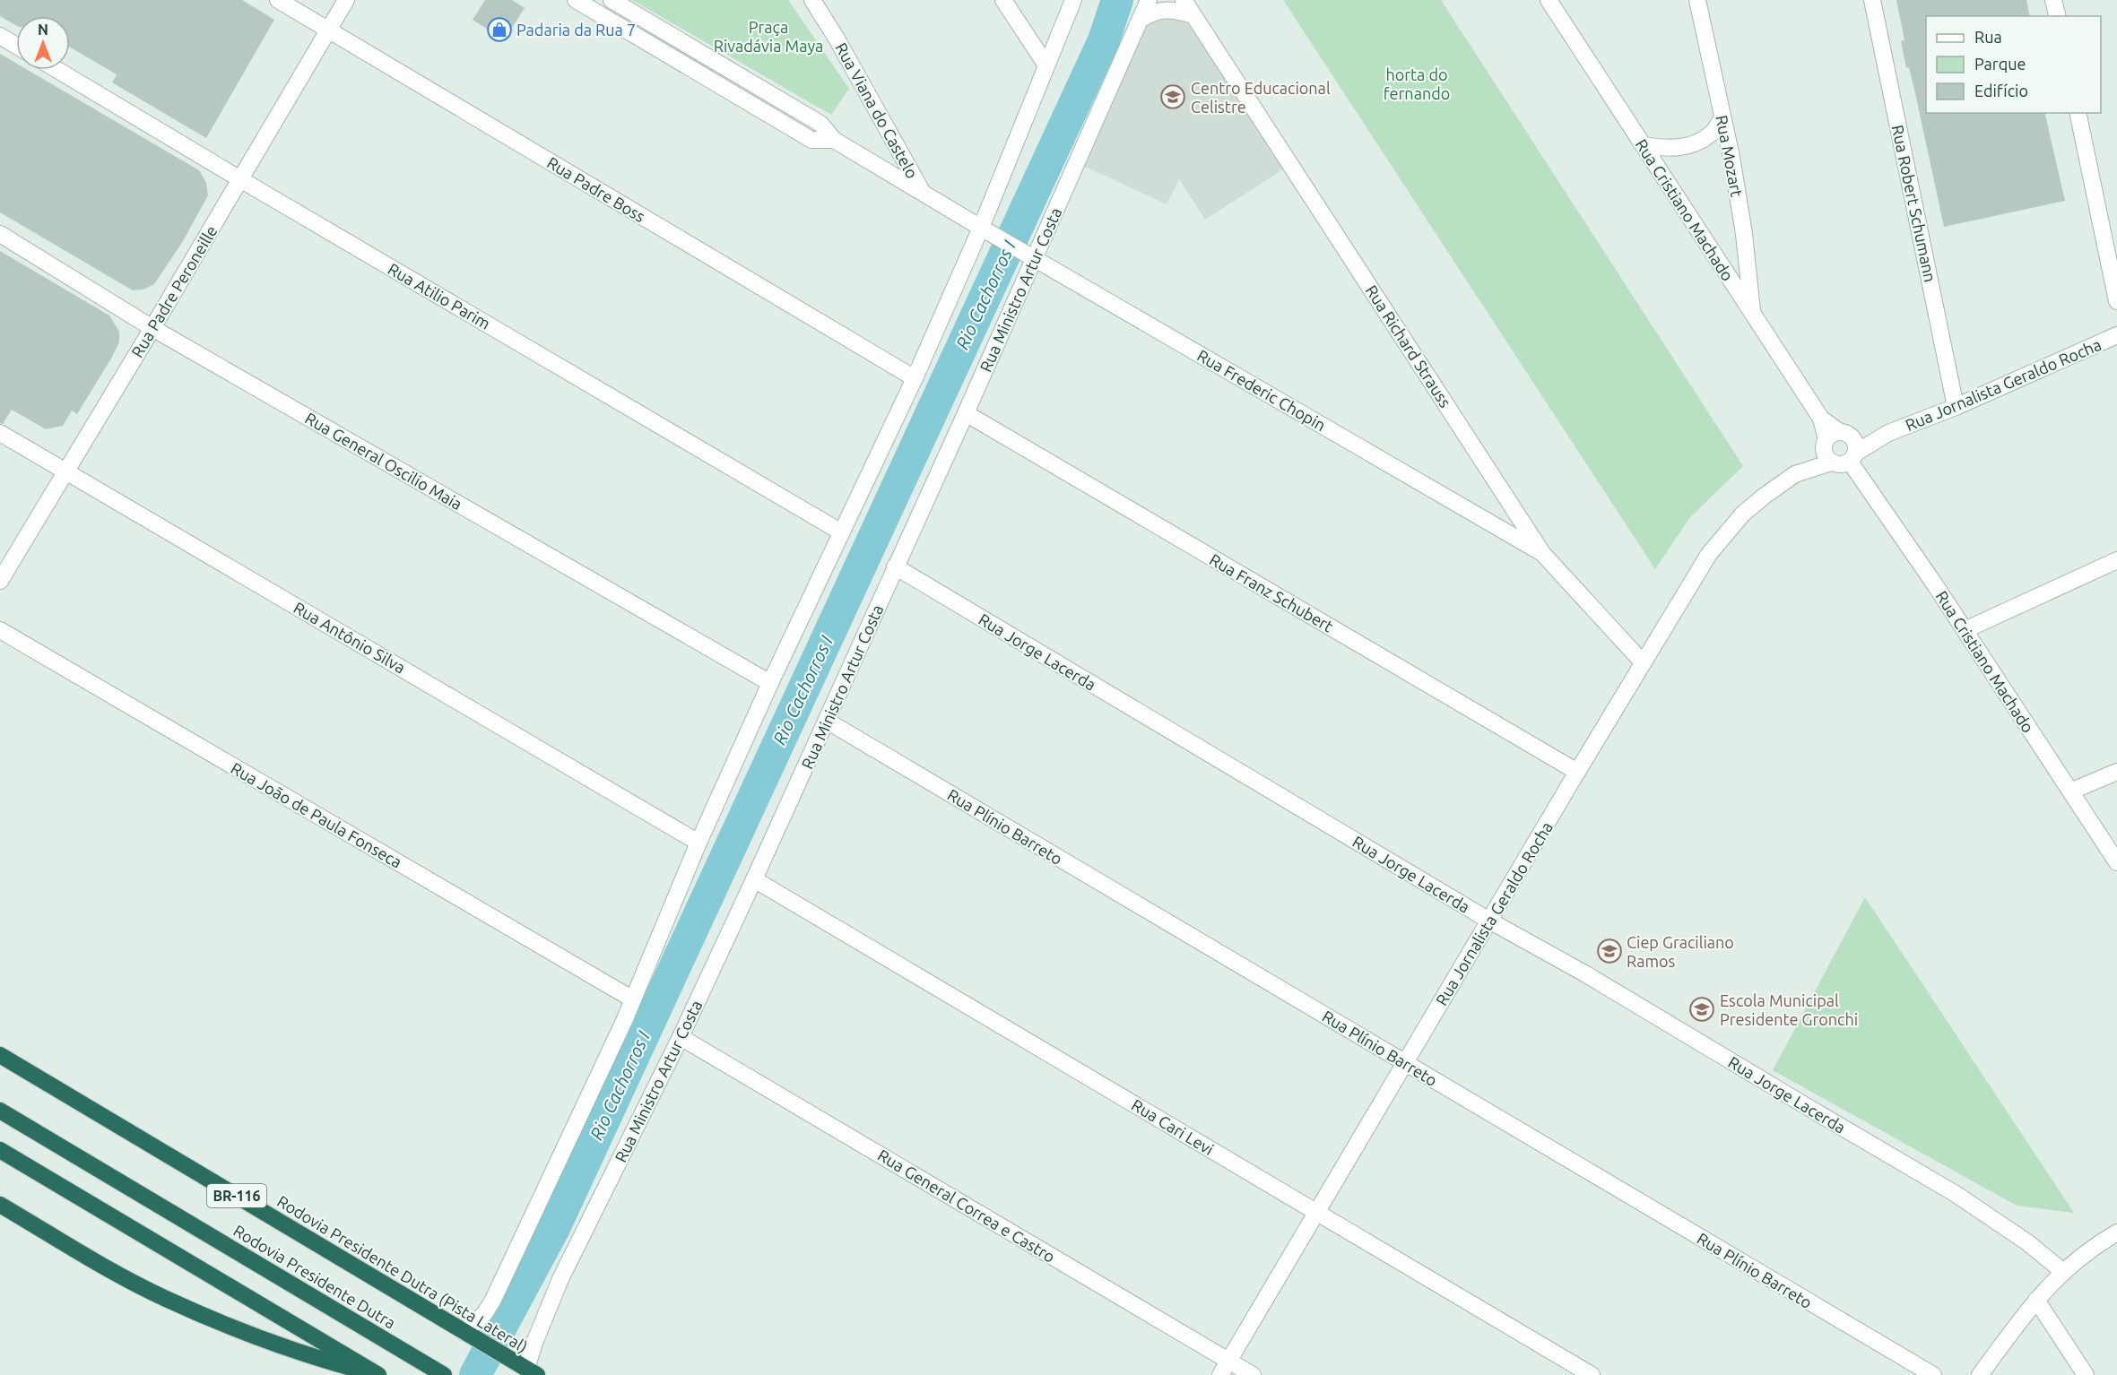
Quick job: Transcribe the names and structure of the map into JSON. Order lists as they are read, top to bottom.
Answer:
{
  "streets": {
    "highway": ["BR-116", "Rodovia Presidente Dutra (Pista Lateral)", "Rodovia Presidente Dutra"],
    "street": [
      "Rua Viana do Castelo",
      "Rua Mozart",
      "Rua Padre Boss",
      "Rua Robert Schumann",
      "Rua Cristiano Machado",
      "Rua Ministro Artur Costa",
      "Rua Padre Peroneille",
      "Rua Atilio Parim",
      "Rua Richard Strauss",
      "Rua Jornalista Geraldo Rocha",
      "Rua Frederic Chopin",
      "Rua General Oscilio Maia",
      "Rua Franz Schubert",
      "Rua Antônio Silva",
      "Rua Jorge Lacerda",
      "Rua João de Paula Fonseca",
      "Rua Plínio Barreto",
      "Rua Cari Levi",
      "Rua General Correa e Castro"
    ]
  },
  "crossings": [
    ["Rua Viana do Castelo", "Rua Frederic Chopin"],
    ["Rua Mozart", "Rua Cristiano Machado"],
    ["Rua Padre Boss", "Rua Padre Peroneille"],
    ["Rua Robert Schumann", "Rua Jornalista Geraldo Rocha"],
    ["Rua Cristiano Machado", "Rua Jornalista Geraldo Rocha"],
    ["Rua Ministro Artur Costa", "Rua Frederic Chopin"],
    ["Rua Ministro Artur Costa", "Rua Franz Schubert"],
    ["Rua Ministro Artur Costa", "Rua Jorge Lacerda"],
    ["Rua Ministro Artur Costa", "Rua Plínio Barreto"],
    ["Rua Ministro Artur Costa", "Rua Cari Levi"],
    ["Rua Ministro Artur Costa", "Rua General Correa e Castro"],
    ["Rua Ministro Artur Costa", "Rodovia Presidente Dutra (Pista Lateral)"],
    ["Rua Padre Peroneille", "Rua Atilio Parim"],
    ["Rua Padre Peroneille", "Rua General Oscilio Maia"],
    ["Rua Padre Peroneille", "Rua Antônio Silva"],
    ["Rua Richard Strauss", "Rua Jornalista Geraldo Rocha"],
    ["Rua Richard Strauss", "Rua Frederic Chopin"],
    ["Rua Jornalista Geraldo Rocha", "Rua Franz Schubert"],
    ["Rua Jornalista Geraldo Rocha", "Rua Jorge Lacerda"],
    ["Rua Jornalista Geraldo Rocha", "Rua Plínio Barreto"],
    ["Rua Jornalista Geraldo Rocha", "Rua Cari Levi"],
    ["Rua Jornalista Geraldo Rocha", "Rua General Correa e Castro"]
  ],
  "water": ["Rio Cachorros I"],
  "parks": ["Praça Rivadávia Maya", "horta do fernando"],
  "places": {
    "shop": ["Padaria da Rua 7"],
    "school or university": ["Centro Educacional Celistre", "Ciep Graciliano Ramos", "Escola Municipal Presidente Gronchi"]
  },
  "legend": ["Rua", "Parque", "Edifício"],
  "north": "top"
}
